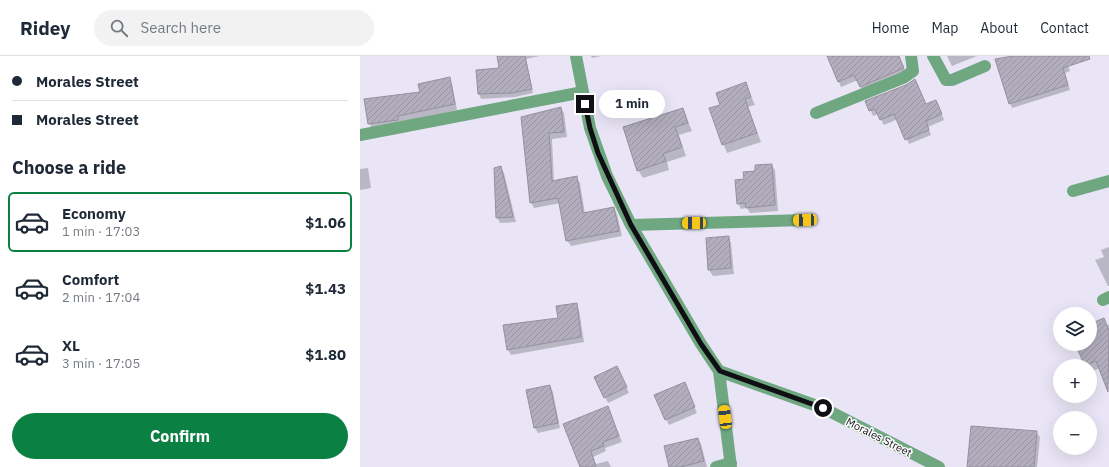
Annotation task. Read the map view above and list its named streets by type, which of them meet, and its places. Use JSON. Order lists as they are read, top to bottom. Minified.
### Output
{"streets":{"street":["Morales Street"]},"page":{"header":"Ridey","search":"Search here","nav":["Home","Map","About","Contact"],"banner":["Morales Street","Morales Street"],"bubble":"1 min","heading":"Choose a ride","list":[{"name":"Economy","note":"1 min · 17:03","value":"$1.06"},{"name":"Comfort","note":"2 min · 17:04","value":"$1.43"},{"name":"XL","note":"3 min · 17:05","value":"$1.80"}],"map_buttons":["+","−"],"buttons":"Confirm"}}
